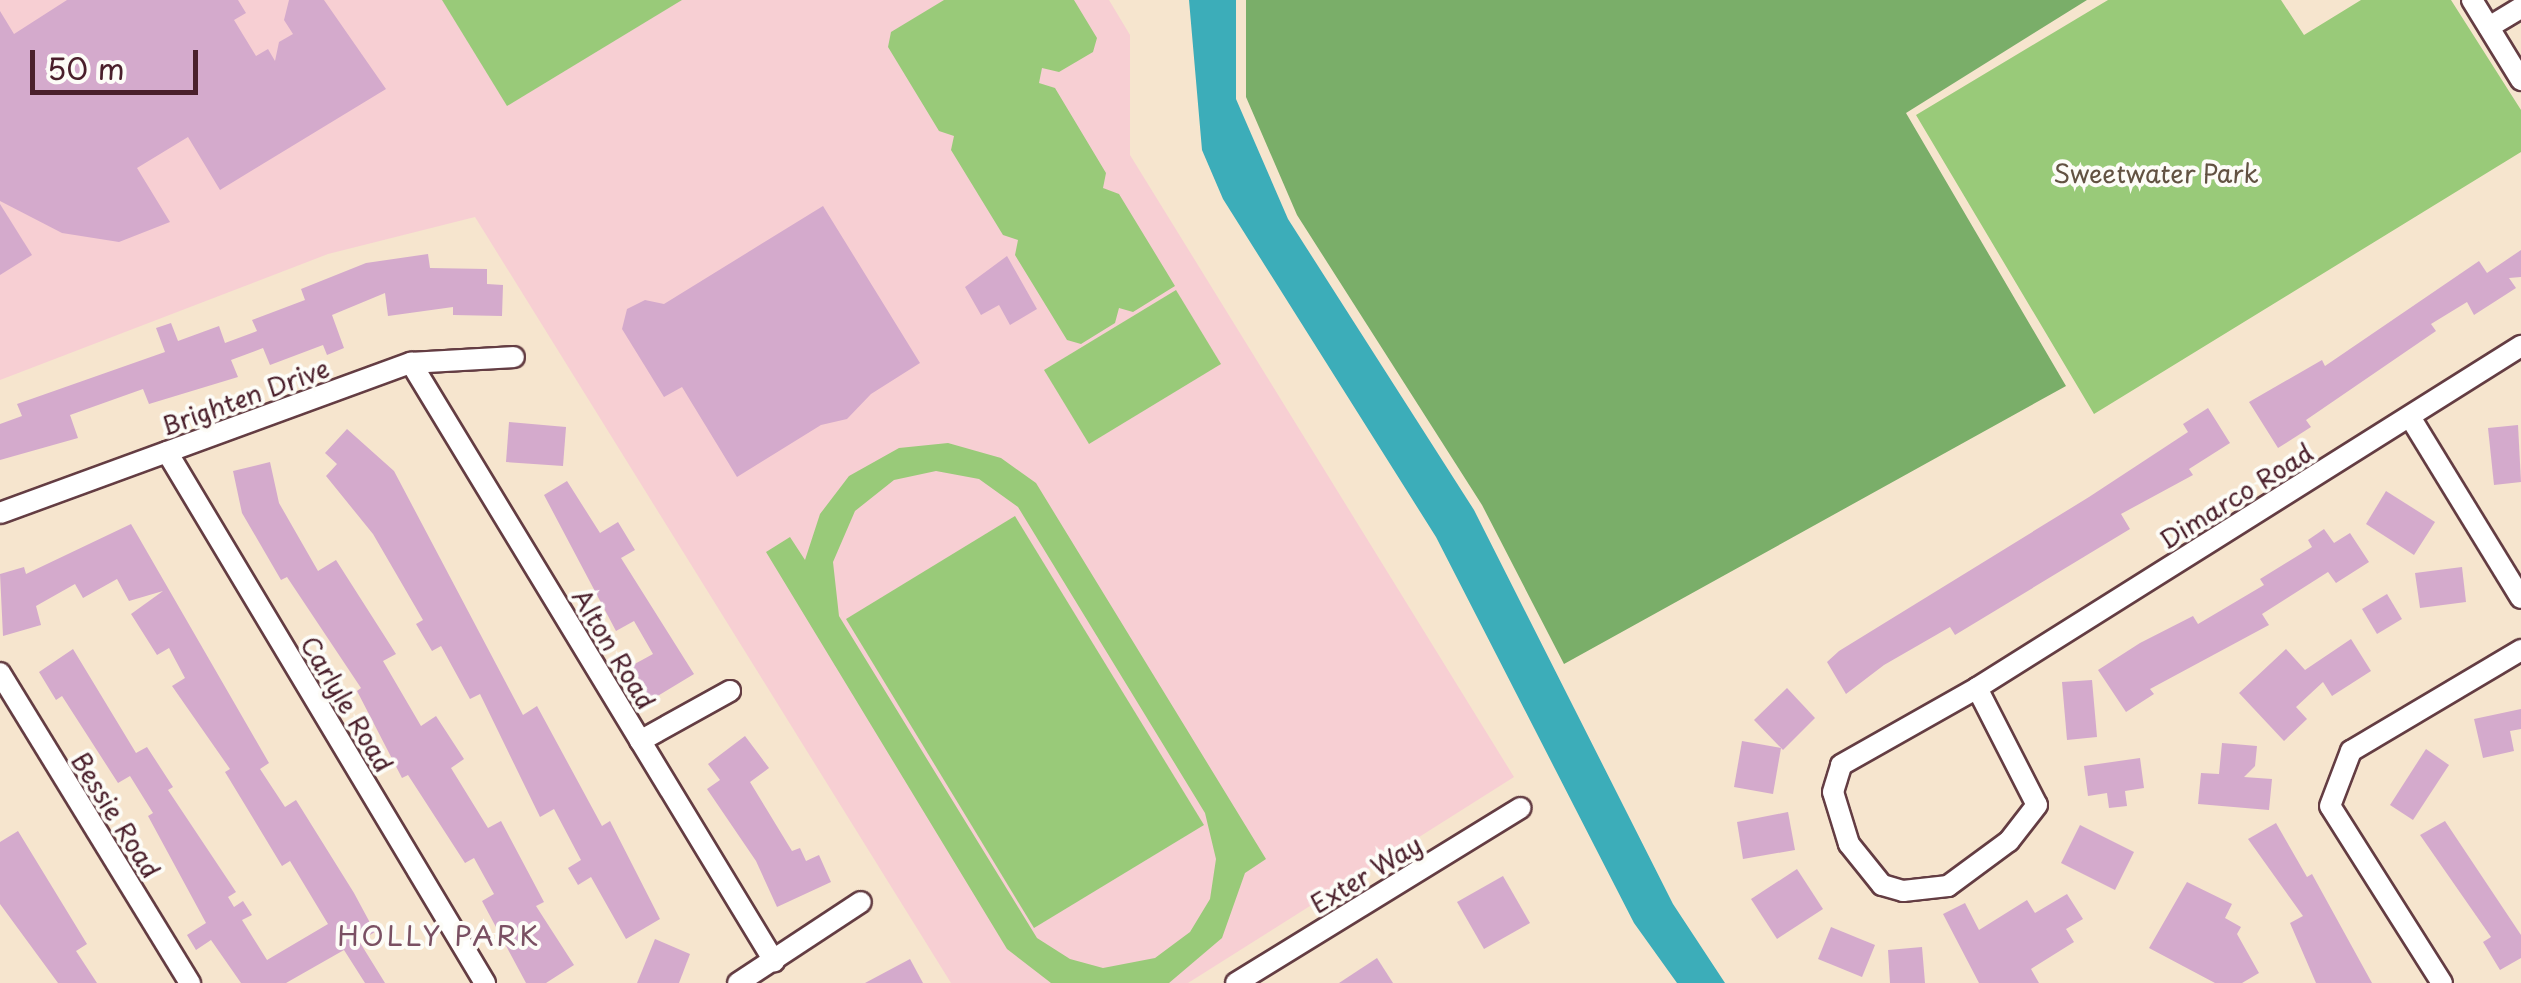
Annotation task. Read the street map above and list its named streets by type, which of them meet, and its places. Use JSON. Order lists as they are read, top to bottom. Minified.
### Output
{"streets":{"street":["Brighten Drive","Dimarco Road","Alton Road","Carlyle Road","Bessie Road","Exter Way"]},"crossings":[["Brighten Drive","Alton Road"],["Brighten Drive","Carlyle Road"]],"districts":["HOLLY PARK"],"parks":["Sweetwater Park"],"scale_bar":"50 m"}
